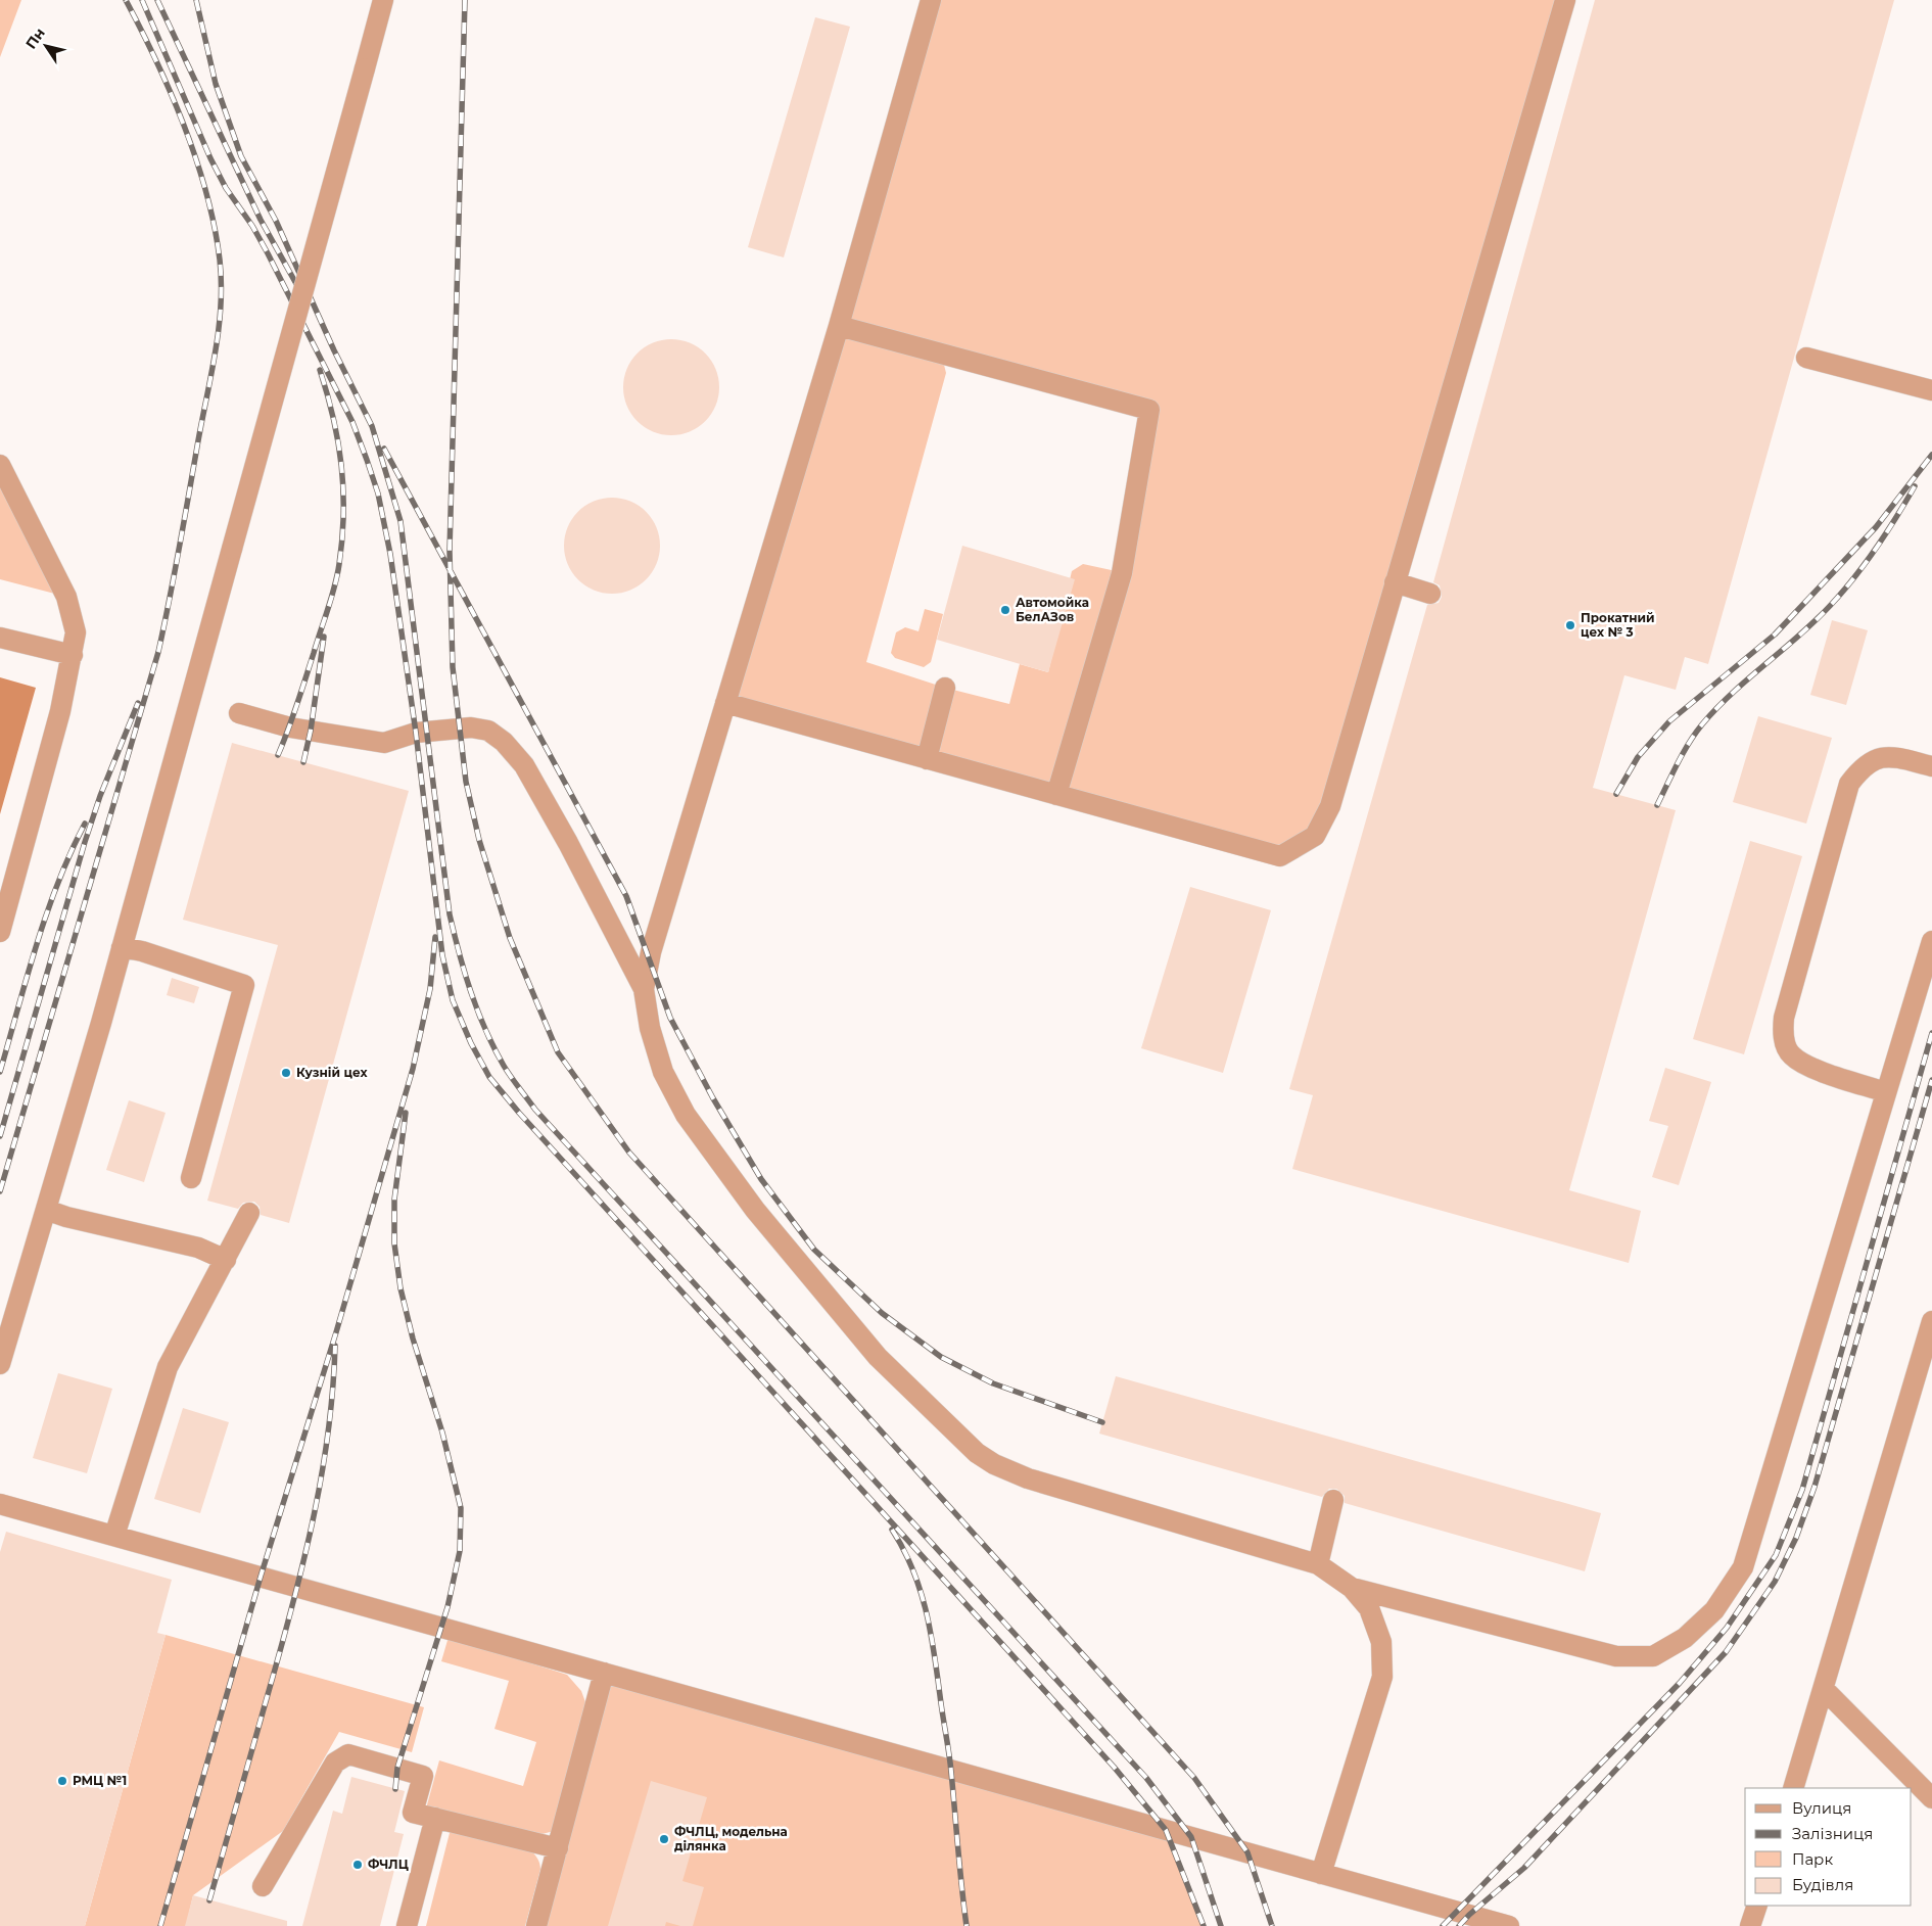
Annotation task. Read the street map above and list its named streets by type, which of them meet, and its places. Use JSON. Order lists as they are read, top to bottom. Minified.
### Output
{"places":["Автомойка БелАЗов","Прокатний цех № 3","Кузній цех","РМЦ №1","ФЧЛЦ, модельна ділянка","ФЧЛЦ"],"legend":["Вулиця","Залізниця","Парк","Будівля"],"north":"top left"}
